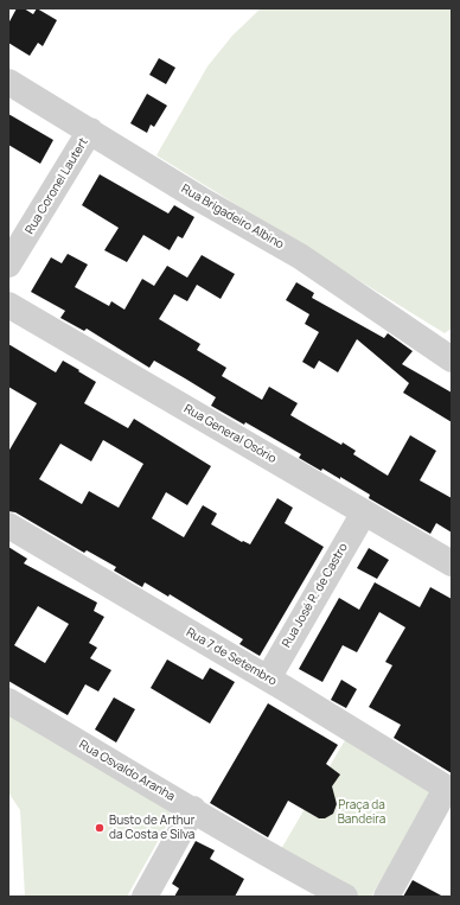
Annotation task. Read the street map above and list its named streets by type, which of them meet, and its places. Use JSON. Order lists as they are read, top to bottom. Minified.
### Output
{"streets":{"street":["Rua Coronel Lautert","Rua Brigadeiro Albino","Rua General Osório","Rua José R. de Castro","Rua 7 de Setembro","Rua Osvaldo Aranha"]},"crossings":[["Rua Coronel Lautert","Rua Brigadeiro Albino"],["Rua General Osório","Rua José R. de Castro"],["Rua José R. de Castro","Rua 7 de Setembro"]],"parks":["Praça da Bandeira"],"places":["Busto de Arthur da Costa e Silva"]}
